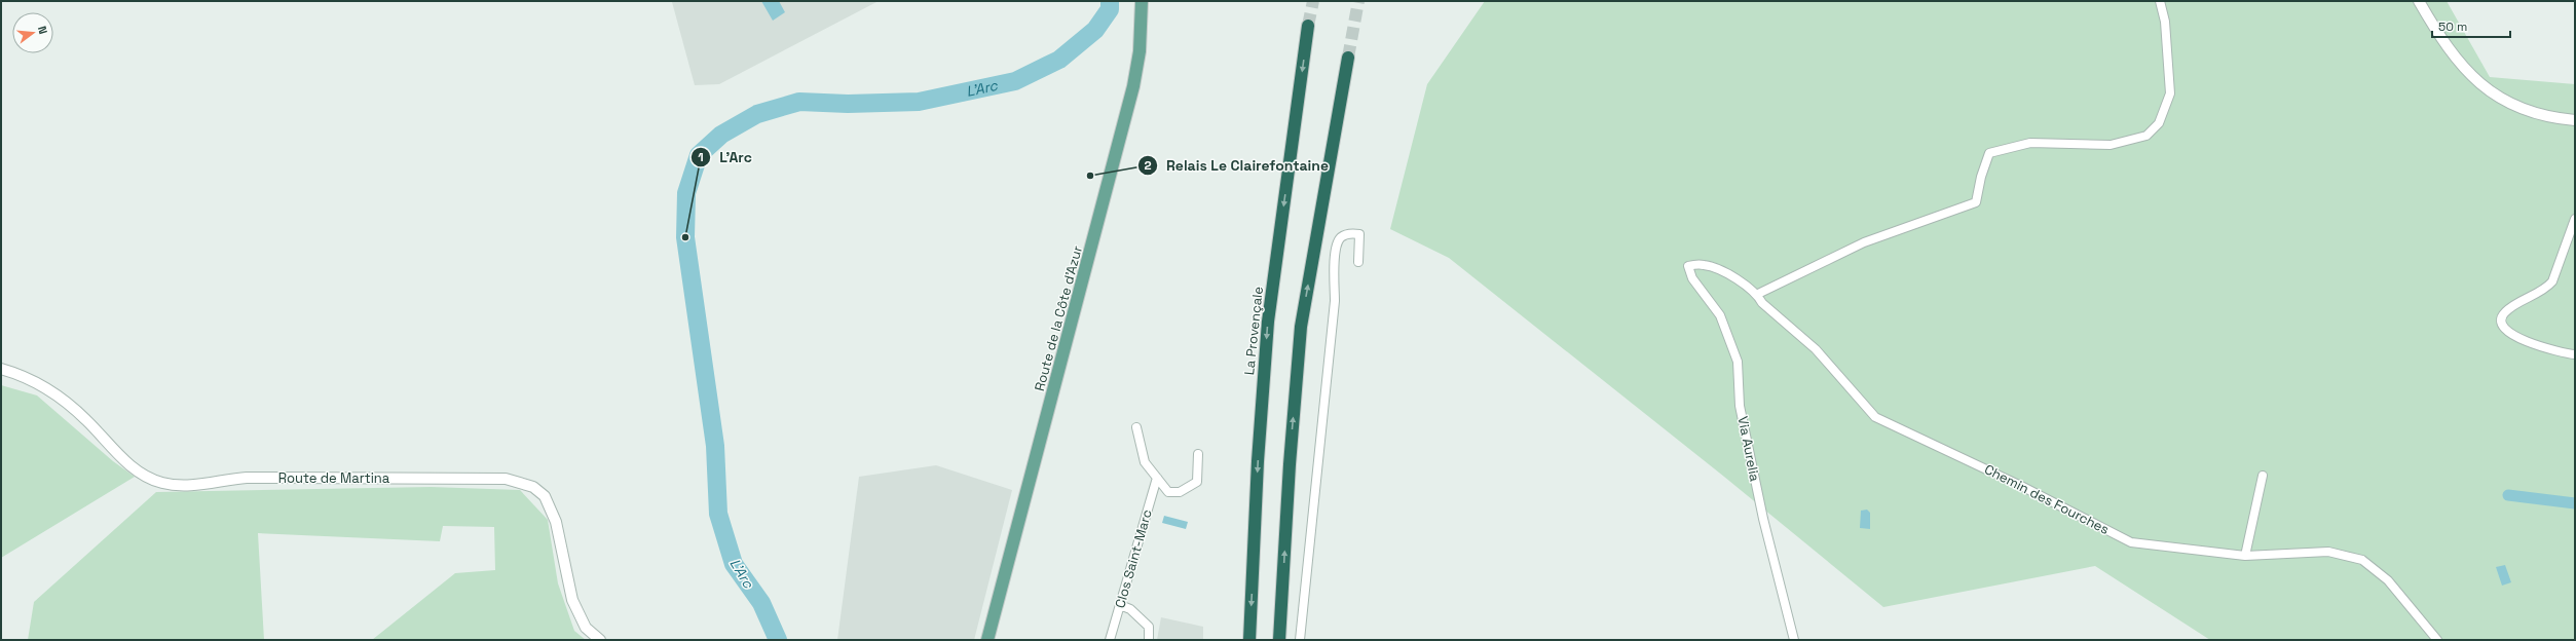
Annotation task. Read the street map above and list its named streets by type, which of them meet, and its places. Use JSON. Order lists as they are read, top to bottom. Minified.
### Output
{"streets":{"highway":["La Provençale"],"main road":["Route de la Côte d'Azur"],"street":["Via Aurelia","Route de Martina","Chemin des Fourches","Clos Saint-Marc"]},"crossings":[["Via Aurelia","Chemin des Fourches"]],"water":["L'Arc"],"places":["Relais Le Clairefontaine","L'Arc"],"scale_bar":"50 m","north":"right"}
